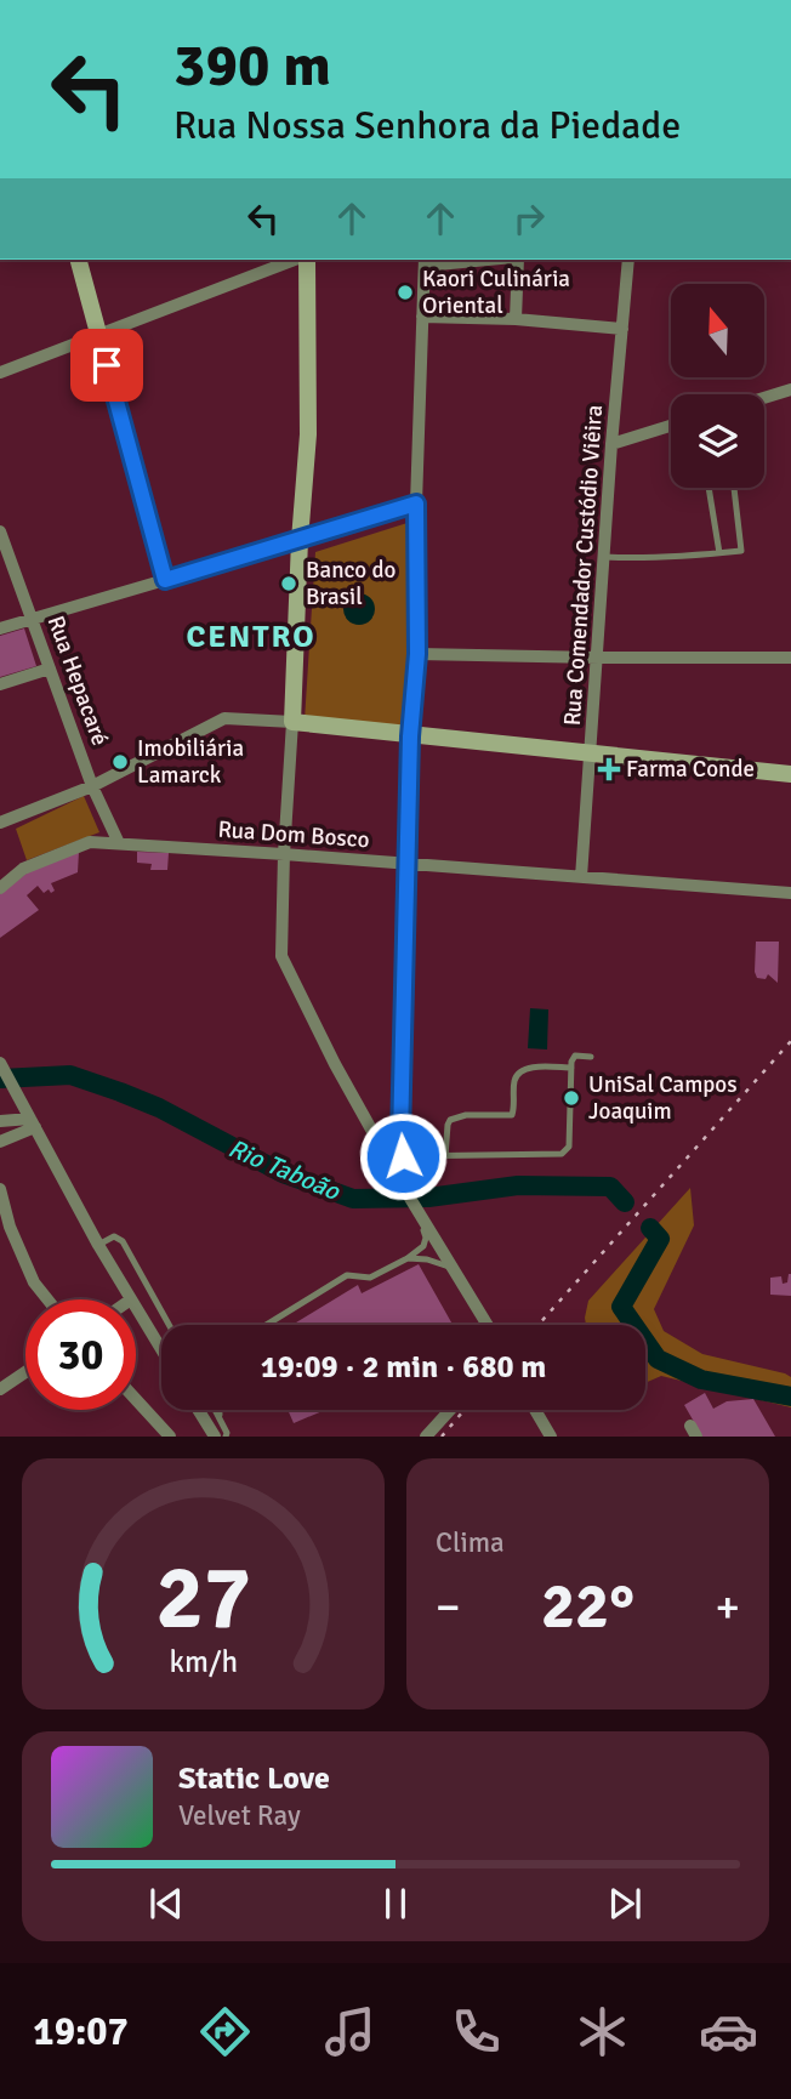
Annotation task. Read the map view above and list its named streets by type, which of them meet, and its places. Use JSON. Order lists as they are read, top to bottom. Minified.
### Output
{"streets":{"street":["Rua Comendador Custódio Viêira","Rua Hepacaré","Rua Dom Bosco"]},"crossings":[["Rua Comendador Custódio Viêira","Rua Dom Bosco"],["Rua Hepacaré","Rua Dom Bosco"]],"districts":["CENTRO"],"water":["Rio Taboão"],"places":{"other":["Kaori Culinária Oriental","Banco do Brasil","Imobiliária Lamarck","UniSal Campos Joaquim"],"health":["Farma Conde"]},"north":"top","page":{"turn":["390 m","Rua Nossa Senhora da Piedade"],"limit":"30","trip":"19:09 · 2 min · 680 m","tile":"Clima","heat":["−","22°","+"],"song":["Static Love","Velvet Ray"],"tabs":"19:07","gauge":["27","km/h"]}}
